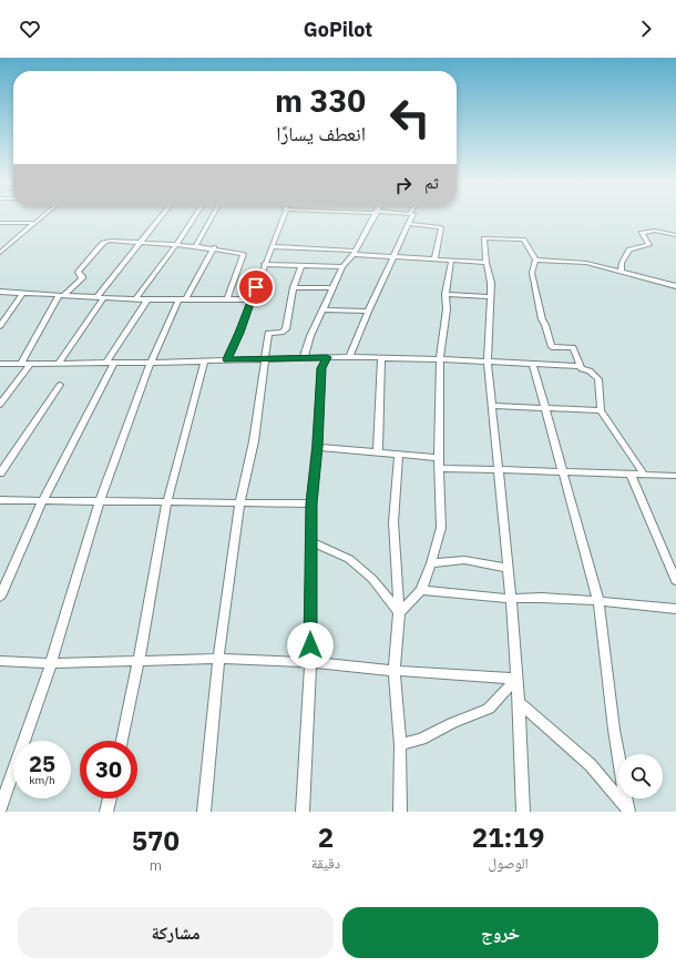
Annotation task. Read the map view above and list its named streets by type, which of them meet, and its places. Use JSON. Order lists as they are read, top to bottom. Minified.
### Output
{"page":{"header":"GoPilot","turn":["330 m","انعطف يسارًا"],"then":"ثم","speed":"25 km/h","limit":"30","eta":["21:19","الوصول","2","دقيقة","570","m"],"buttons":["خروج","مشاركة"]}}
